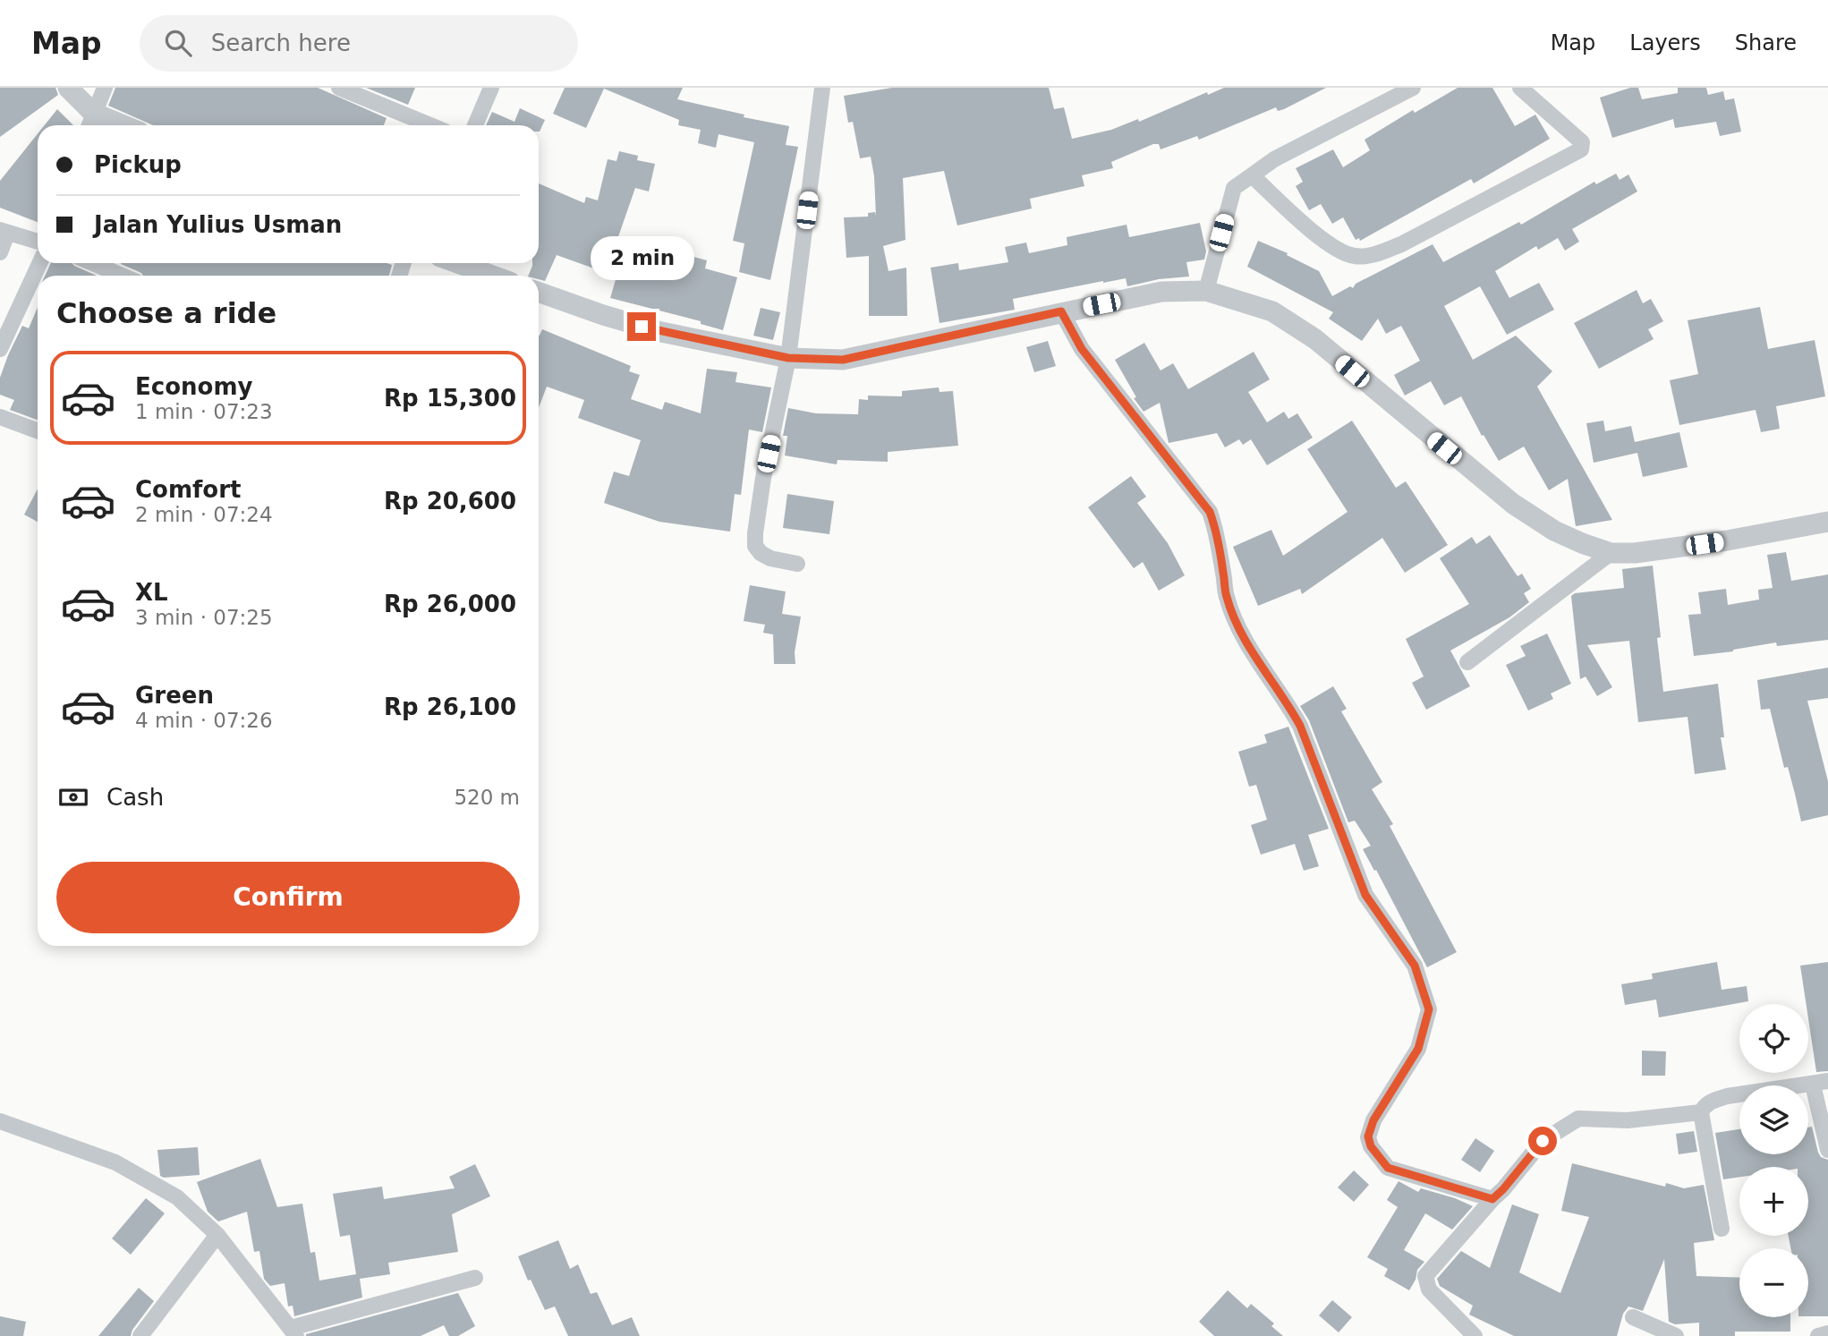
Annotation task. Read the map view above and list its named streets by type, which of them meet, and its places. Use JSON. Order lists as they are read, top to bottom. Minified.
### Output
{"page":{"header":"Map","search":"Search here","nav":["Map","Layers","Share"],"banner":["Pickup","Jalan Yulius Usman"],"bubble":"2 min","heading":"Choose a ride","list":[{"name":"Economy","note":"1 min · 07:23","value":"Rp 15,300"},{"name":"Comfort","note":"2 min · 07:24","value":"Rp 20,600"},{"name":"XL","note":"3 min · 07:25","value":"Rp 26,000"},{"name":"Green","note":"4 min · 07:26","value":"Rp 26,100"}],"pay":["Cash","520 m"],"buttons":"Confirm","map_buttons":["+","−"]}}
